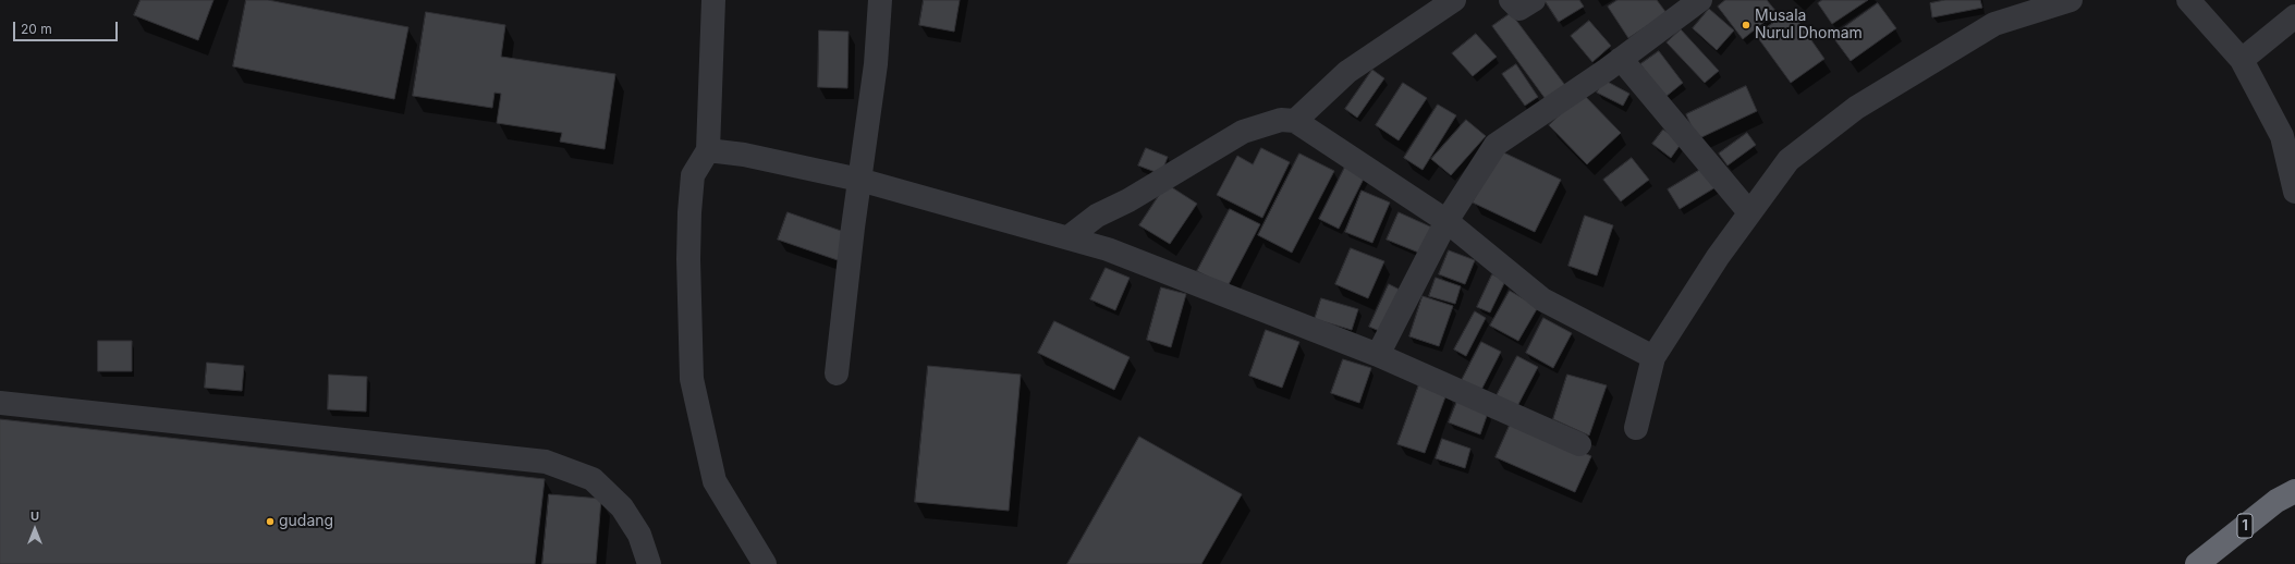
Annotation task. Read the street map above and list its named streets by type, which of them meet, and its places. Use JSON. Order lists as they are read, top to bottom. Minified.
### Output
{"streets":{"highway":["1"]},"places":["Musala Nurul Dhomam","gudang"],"scale_bar":"20 m","north":"top"}
